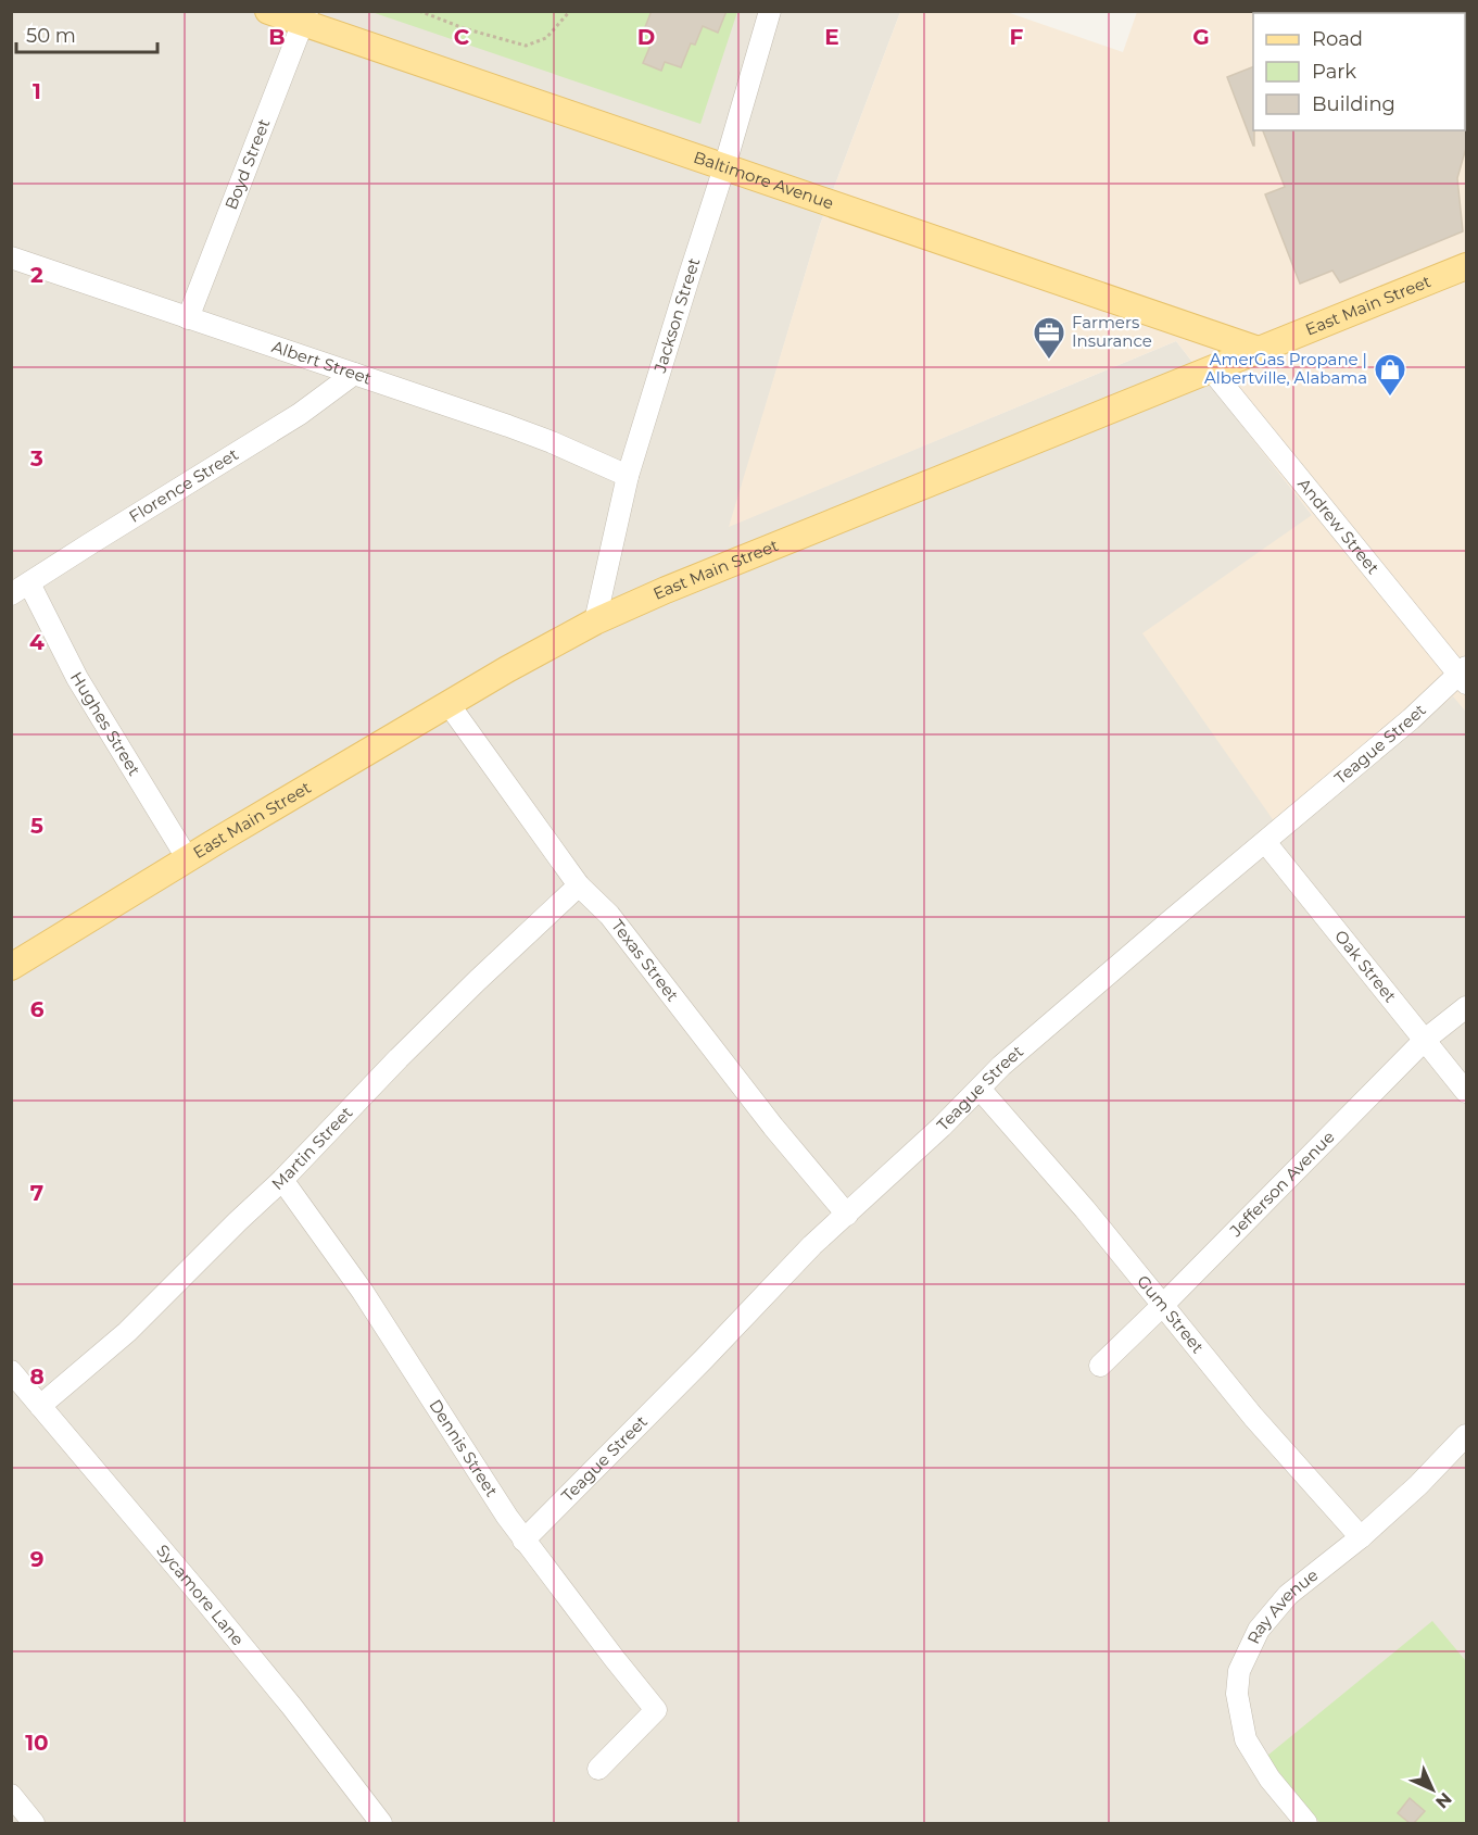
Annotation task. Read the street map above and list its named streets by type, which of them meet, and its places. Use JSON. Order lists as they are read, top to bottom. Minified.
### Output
{"streets":{"main road":["Baltimore Avenue","East Main Street"],"street":["Boyd Street","Jackson Street","Albert Street","Florence Street","Andrew Street","Hughes Street","Teague Street","Texas Street","Oak Street","Martin Street","Jefferson Avenue","Gum Street","Dennis Street","Sycamore Lane","Ray Avenue"]},"crossings":[["Boyd Street","Baltimore Avenue"],["Boyd Street","Albert Street"],["Baltimore Avenue","East Main Street"],["Baltimore Avenue","Jackson Street"],["East Main Street","Jackson Street"],["East Main Street","Andrew Street"],["East Main Street","Hughes Street"],["East Main Street","Texas Street"],["Jackson Street","Albert Street"],["Albert Street","Florence Street"],["Florence Street","Hughes Street"],["Andrew Street","Teague Street"],["Teague Street","Texas Street"],["Teague Street","Oak Street"],["Teague Street","Gum Street"],["Teague Street","Dennis Street"],["Texas Street","Martin Street"],["Oak Street","Jefferson Avenue"],["Martin Street","Dennis Street"],["Martin Street","Sycamore Lane"],["Jefferson Avenue","Gum Street"],["Gum Street","Ray Avenue"]],"places":{"office":["Farmers Insurance"],"shop":["AmerGas Propane | Albertville, Alabama"]},"legend":["Road","Park","Building"],"scale_bar":"50 m","north":"bottom right","grid":{"columns":["B","C","D","E","F","G"],"rows":["1","2","3","4","5","6","7","8","9","10"]}}
